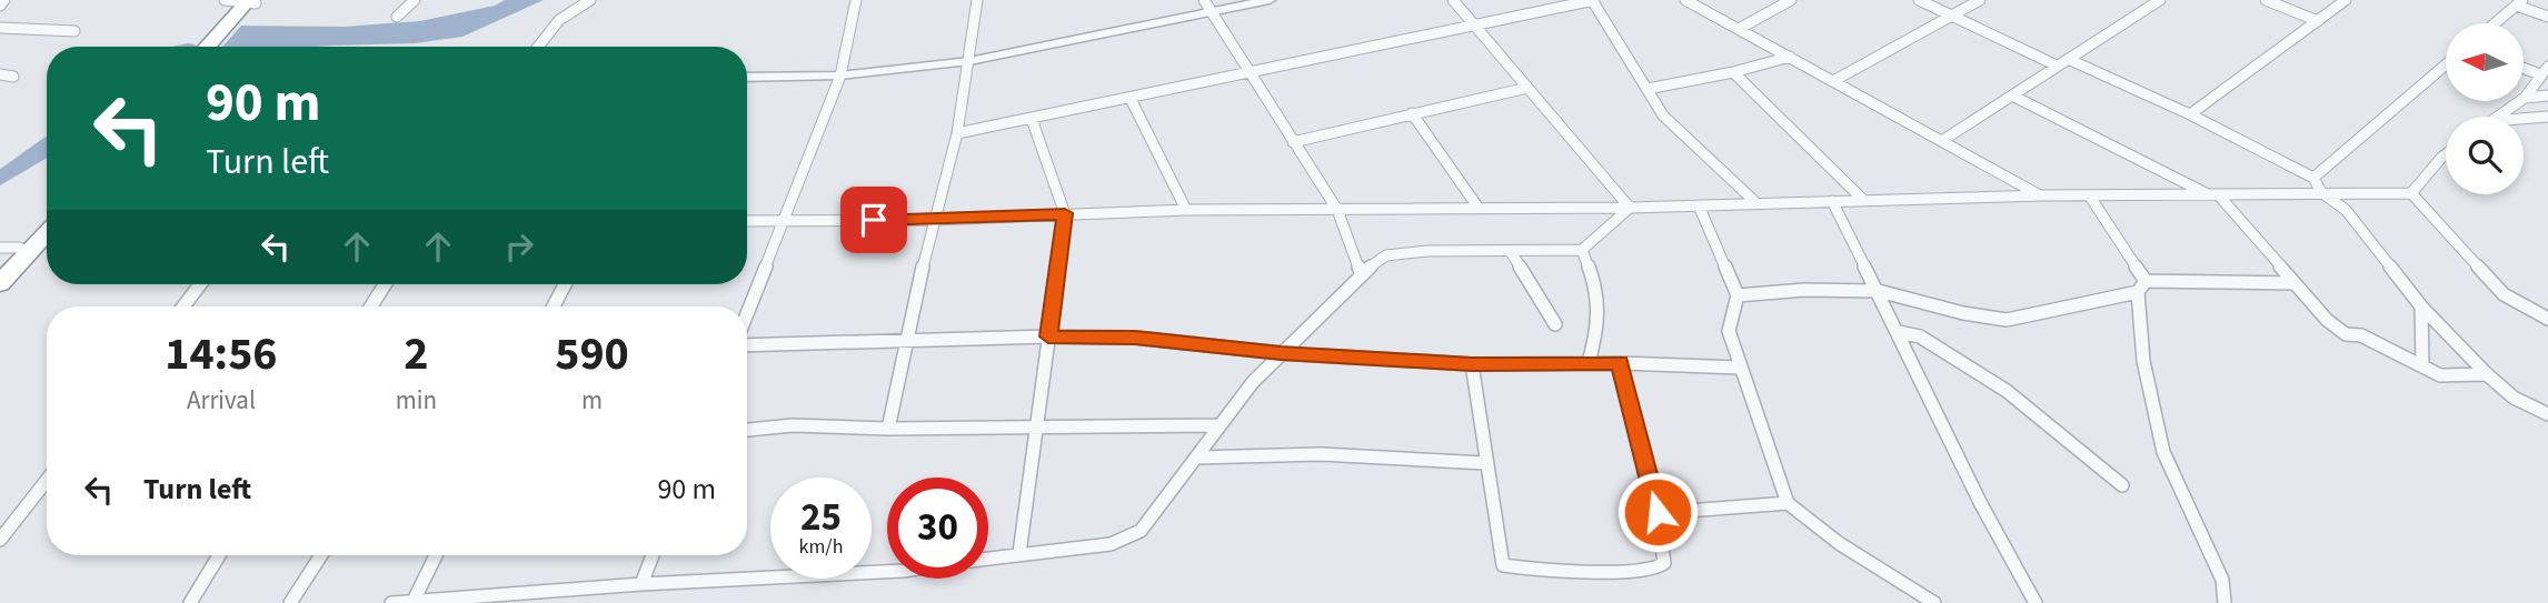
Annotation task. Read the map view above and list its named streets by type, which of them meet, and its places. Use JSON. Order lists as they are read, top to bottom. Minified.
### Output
{"north":"left","page":{"turn":["90 m","Turn left"],"eta":["14:56","Arrival","2","min","590","m"],"list":[{"name":"Turn left","value":"90 m"}],"speed":"25 km/h","limit":"30"}}
